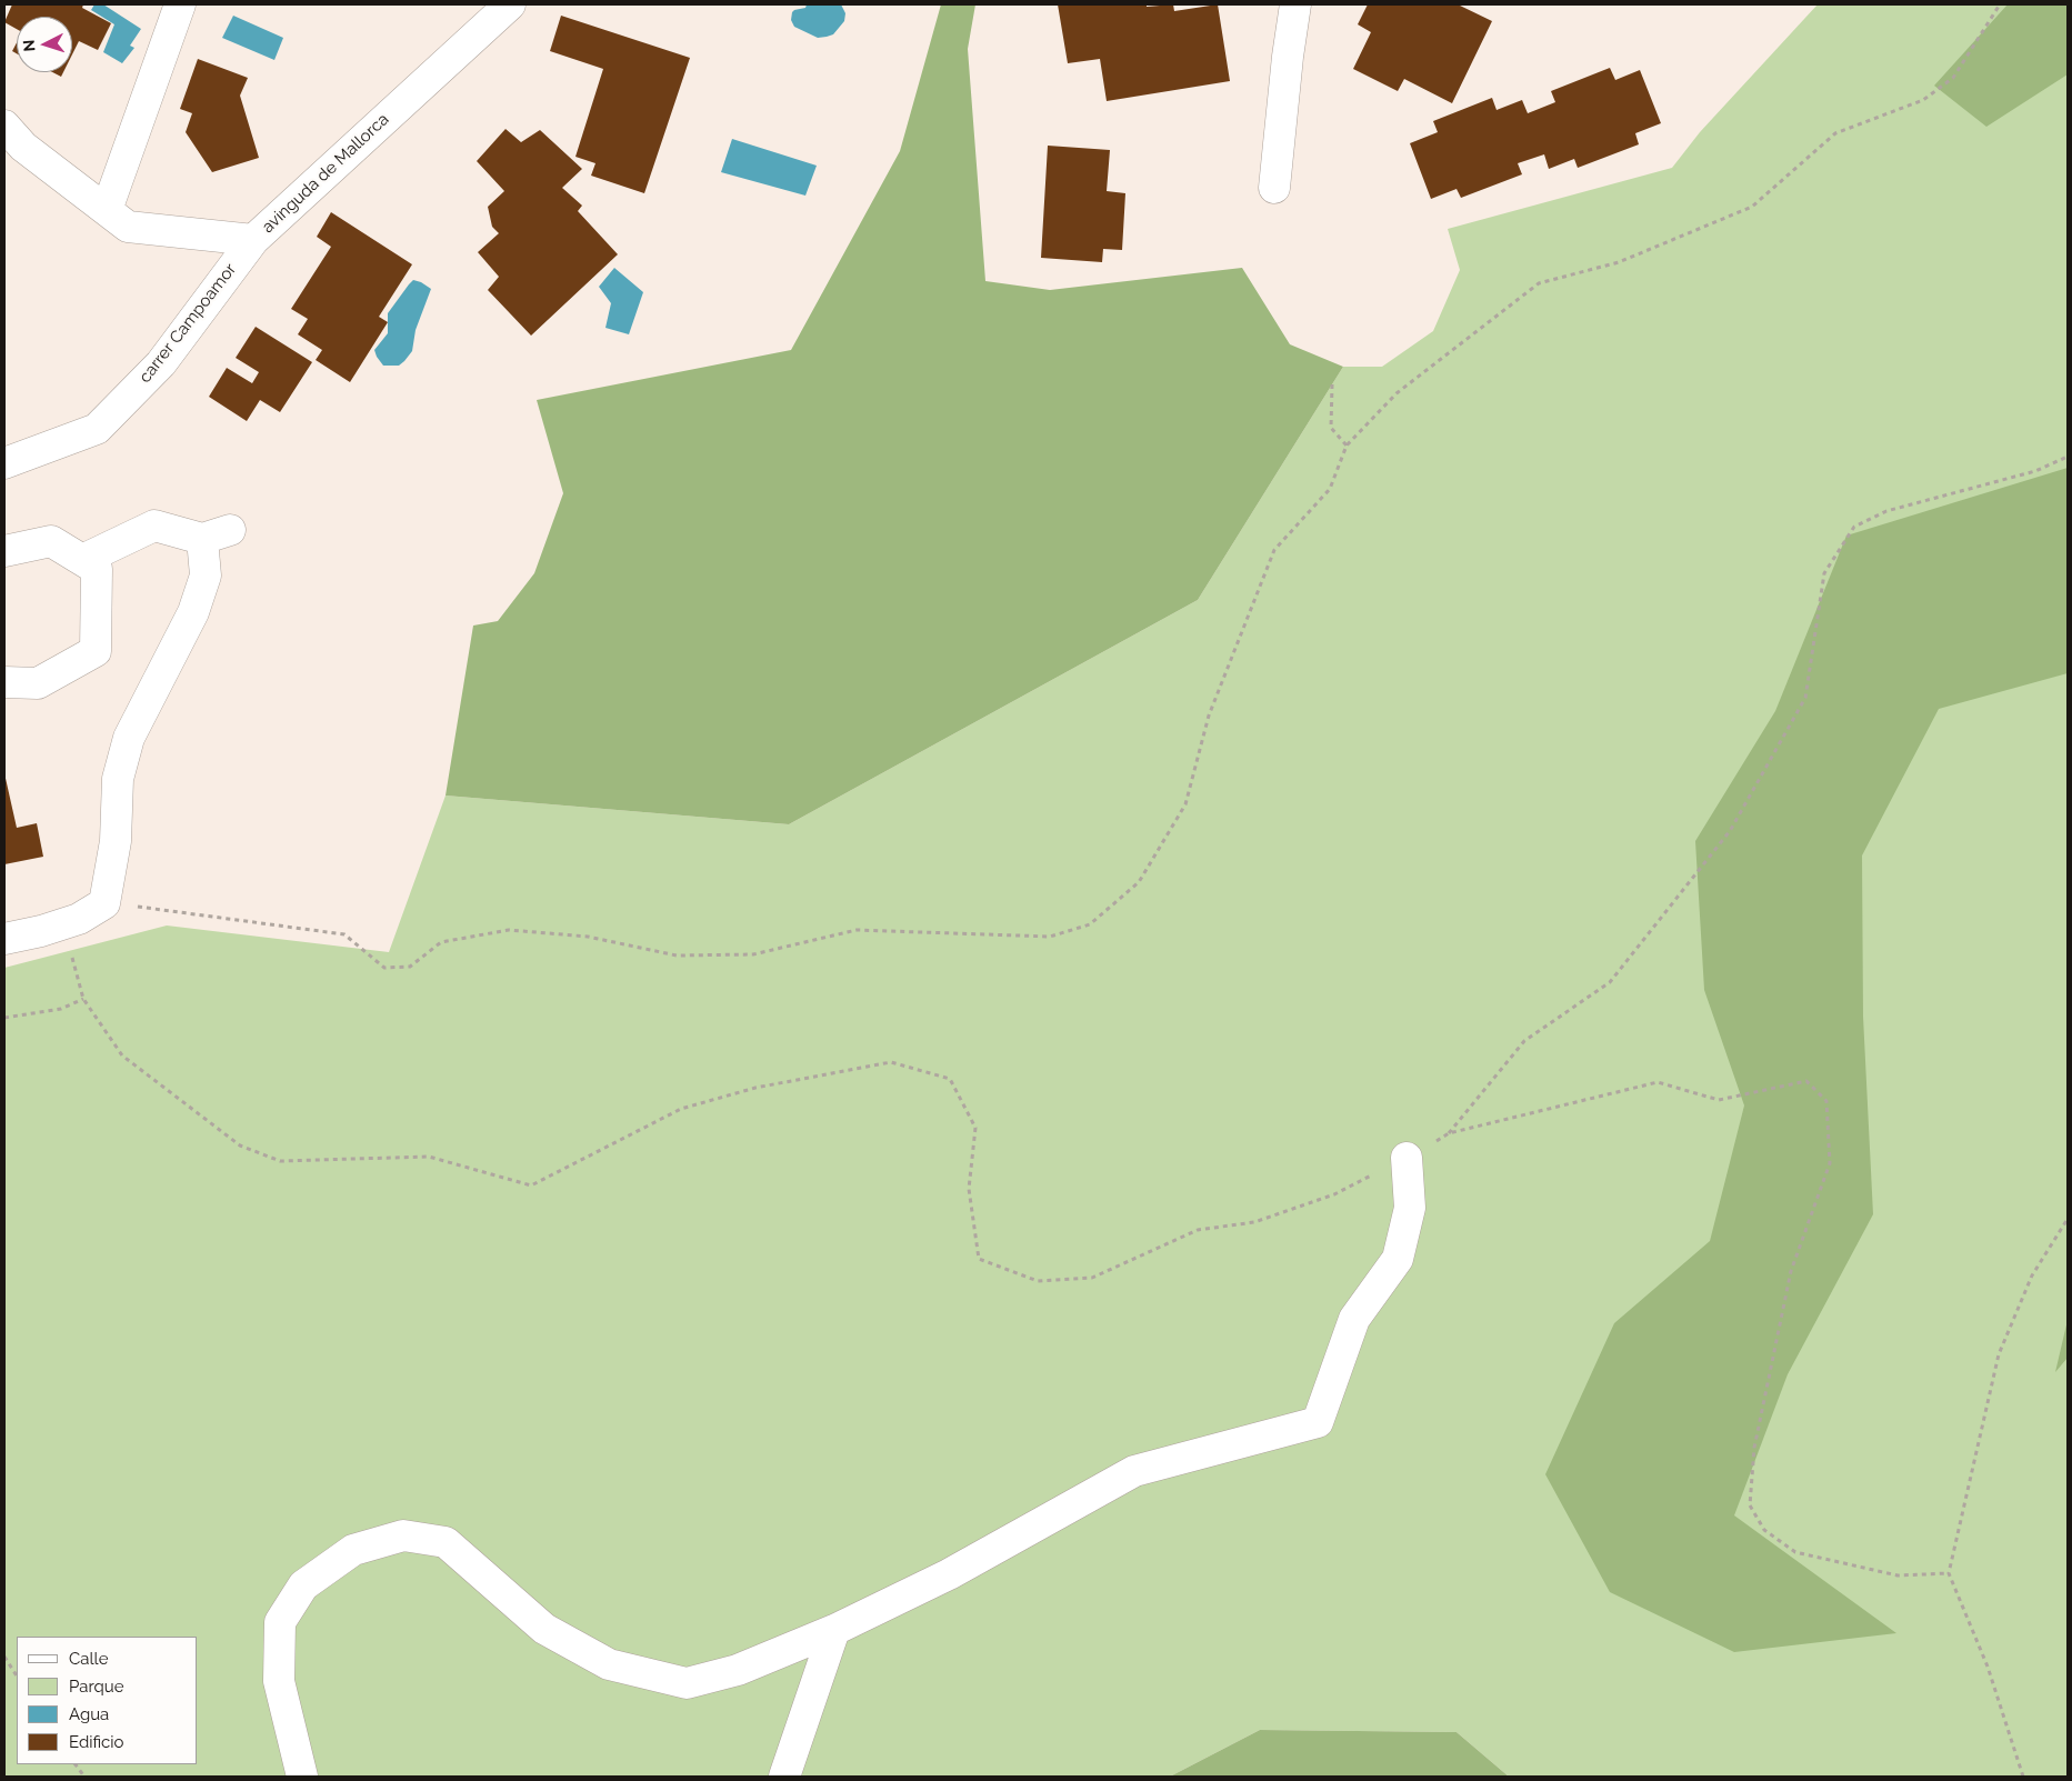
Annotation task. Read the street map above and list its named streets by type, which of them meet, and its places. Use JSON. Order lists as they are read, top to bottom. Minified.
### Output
{"streets":{"street":["avinguda de Mallorca","carrer Campoamor"]},"crossings":[["avinguda de Mallorca","carrer Campoamor"]],"legend":["Calle","Parque","Agua","Edificio"],"north":"left"}
